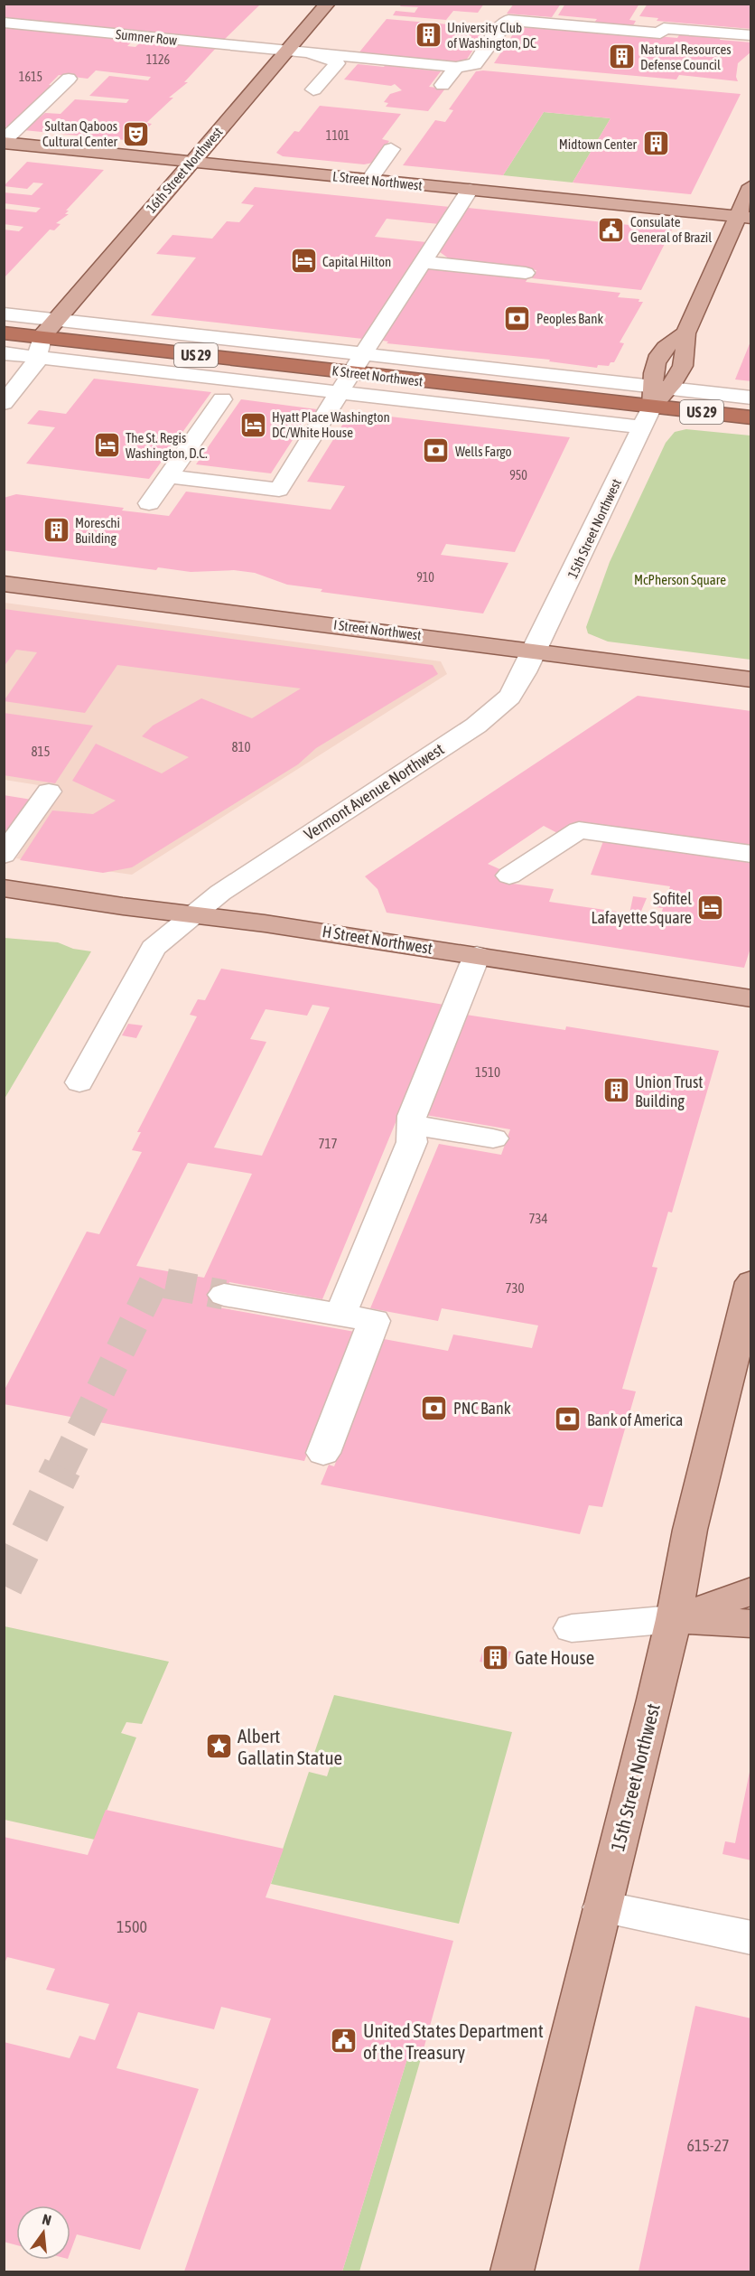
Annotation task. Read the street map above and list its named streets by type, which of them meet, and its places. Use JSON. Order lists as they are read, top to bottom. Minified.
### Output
{"streets":{"highway":["US 29","K Street Northwest"],"main road":["16th Street Northwest","L Street Northwest","15th Street Northwest","I Street Northwest","H Street Northwest"],"street":["Sumner Row","Vermont Avenue Northwest"]},"crossings":[["Sumner Row","16th Street Northwest"],["16th Street Northwest","L Street Northwest"],["16th Street Northwest","K Street Northwest"],["L Street Northwest","15th Street Northwest"],["K Street Northwest","15th Street Northwest"],["15th Street Northwest","I Street Northwest"],["15th Street Northwest","Vermont Avenue Northwest"],["I Street Northwest","Vermont Avenue Northwest"],["Vermont Avenue Northwest","H Street Northwest"]],"parks":["McPherson Square"],"places":{"building":["University Club of Washington, DC","Natural Resources Defense Council","Midtown Center","Moreschi Building","Union Trust Building","Gate House"],"theatre":["Sultan Qaboos Cultural Center"],"public building":["Consulate General of Brazil","United States Department of the Treasury"],"hotel":["Capital Hilton","Hyatt Place Washington DC/White House","The St. Regis Washington, D.C.","Sofitel Lafayette Square"],"bank":["Peoples Bank","Wells Fargo","PNC Bank","Bank of America"],"place":["Albert Gallatin Statue"]},"house_numbers":["1126","1615","1101","950","910","810","815","1510","717","734","730","1500","615‑27"],"north":"top"}
